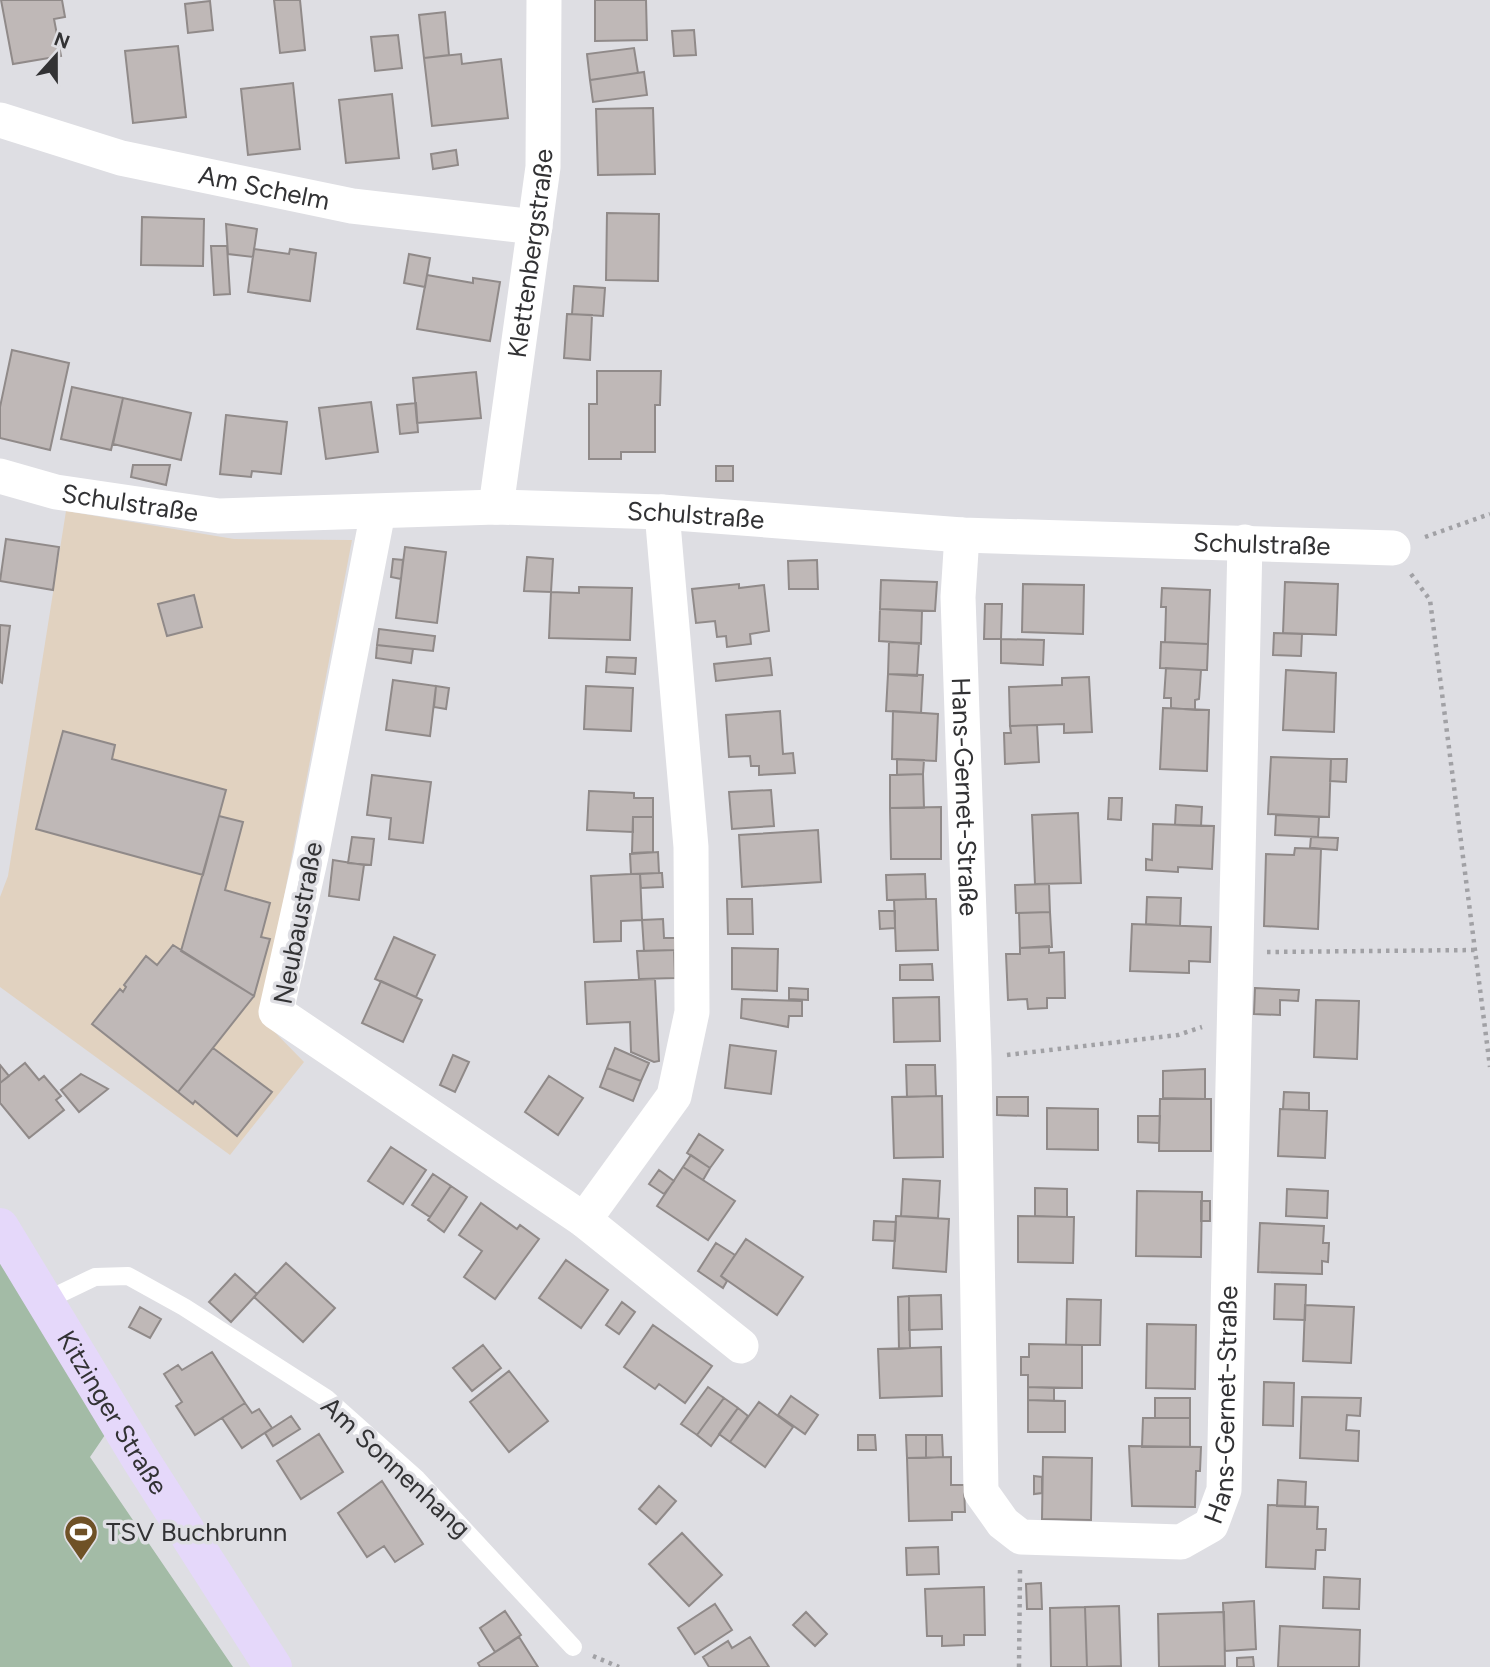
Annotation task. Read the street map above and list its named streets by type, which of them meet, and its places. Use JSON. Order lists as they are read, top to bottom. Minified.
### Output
{"streets":{"street":["Am Schelm","Klettenbergstraße","Schulstraße","Hans-Gernet-Straße","Neubaustraße","Kitzinger Straße"],"lane":["Am Sonnenhang"]},"crossings":[["Am Schelm","Klettenbergstraße"],["Klettenbergstraße","Schulstraße"],["Schulstraße","Hans-Gernet-Straße"],["Schulstraße","Neubaustraße"],["Kitzinger Straße","Am Sonnenhang"]],"places":{"sports":["TSV Buchbrunn"]},"north":"top"}
